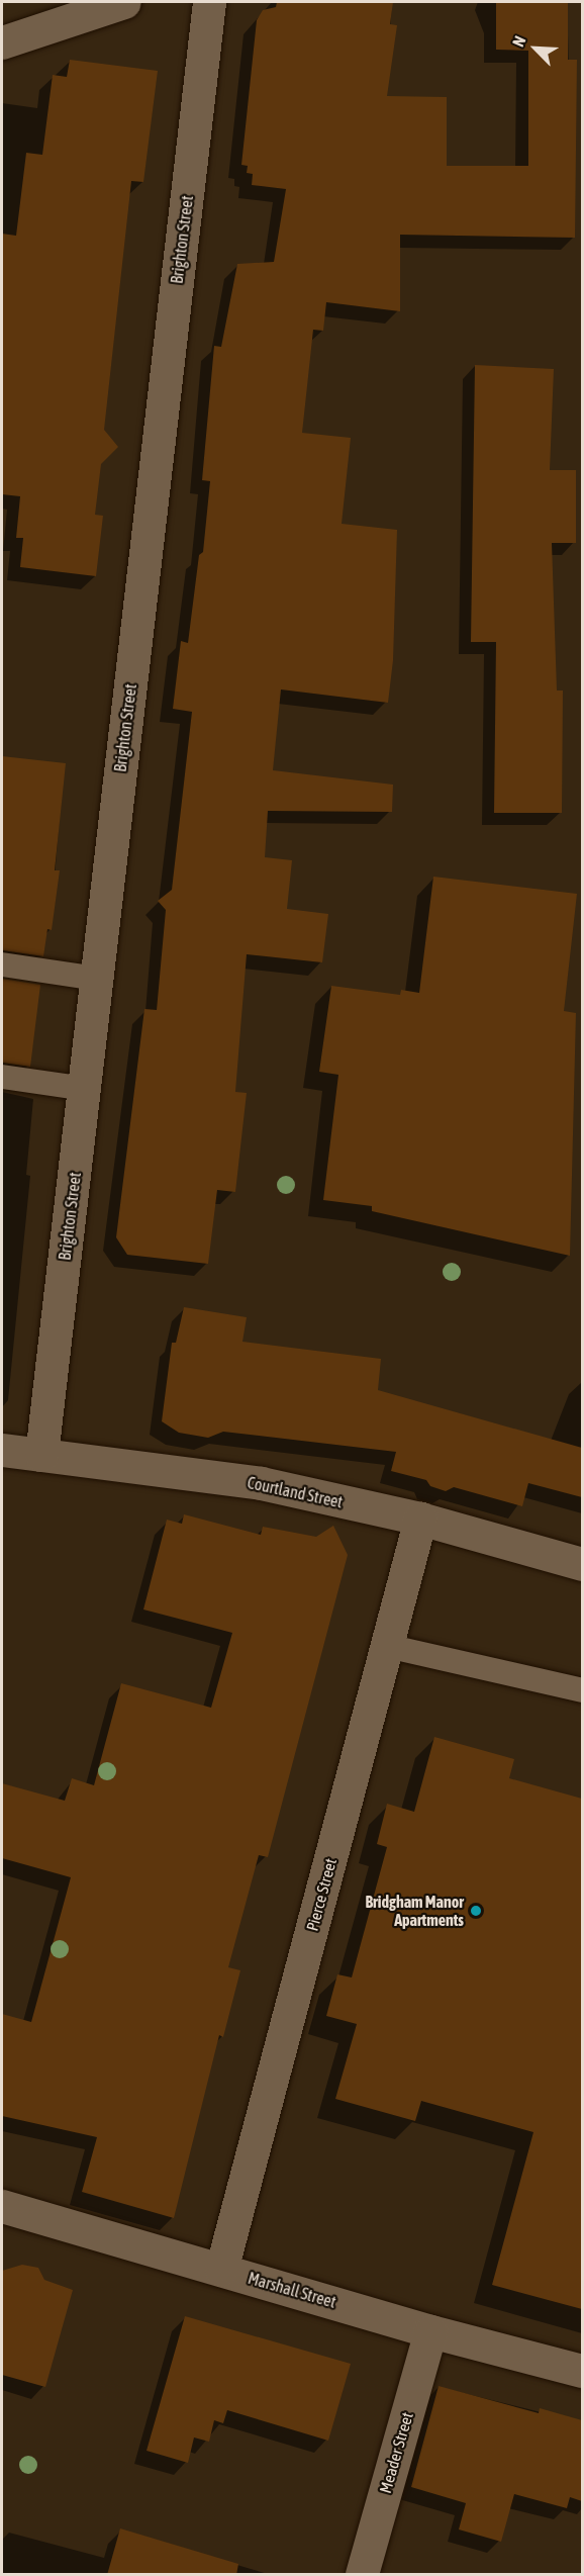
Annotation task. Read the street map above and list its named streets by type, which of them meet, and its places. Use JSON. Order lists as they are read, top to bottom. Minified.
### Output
{"streets":{"street":["Brighton Street","Courtland Street","Pierce Street","Marshall Street","Meader Street"]},"crossings":[["Brighton Street","Courtland Street"],["Courtland Street","Pierce Street"],["Pierce Street","Marshall Street"],["Marshall Street","Meader Street"]],"places":["Bridgham Manor Apartments"],"north":"top left"}
